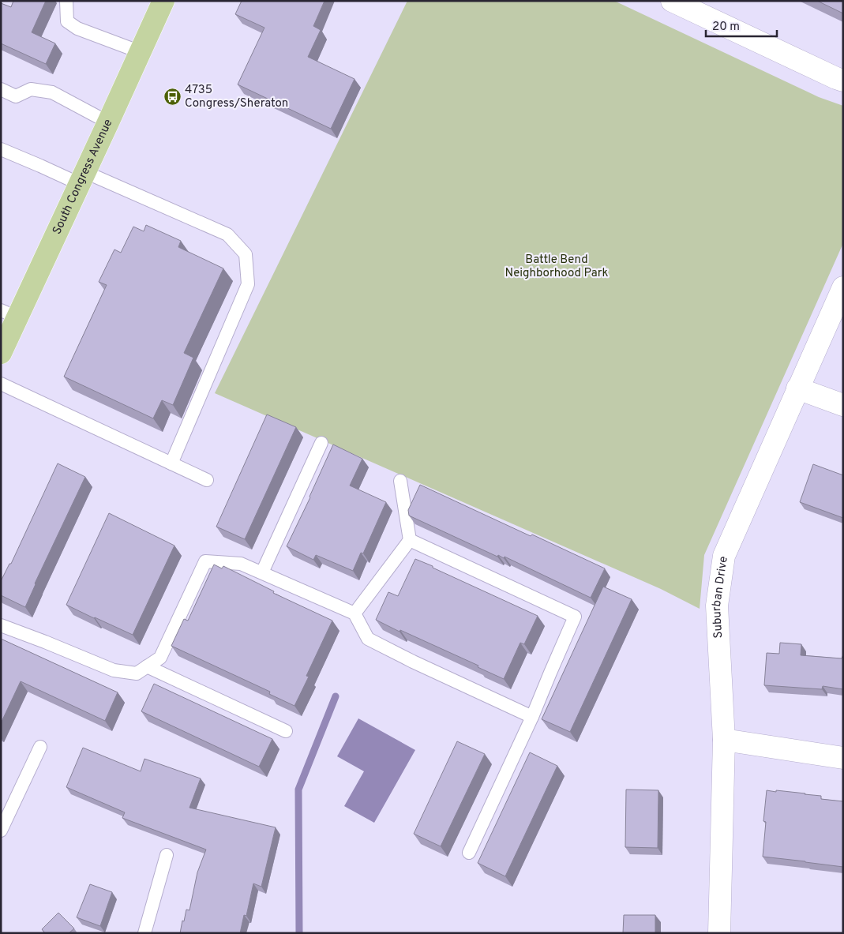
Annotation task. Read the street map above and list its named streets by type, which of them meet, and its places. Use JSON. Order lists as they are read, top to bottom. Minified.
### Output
{"streets":{"main road":["South Congress Avenue"],"street":["Suburban Drive"]},"parks":["Battle Bend Neighborhood Park"],"places":{"bus stop":["4735 Congress/Sheraton"]},"scale_bar":"20 m"}
